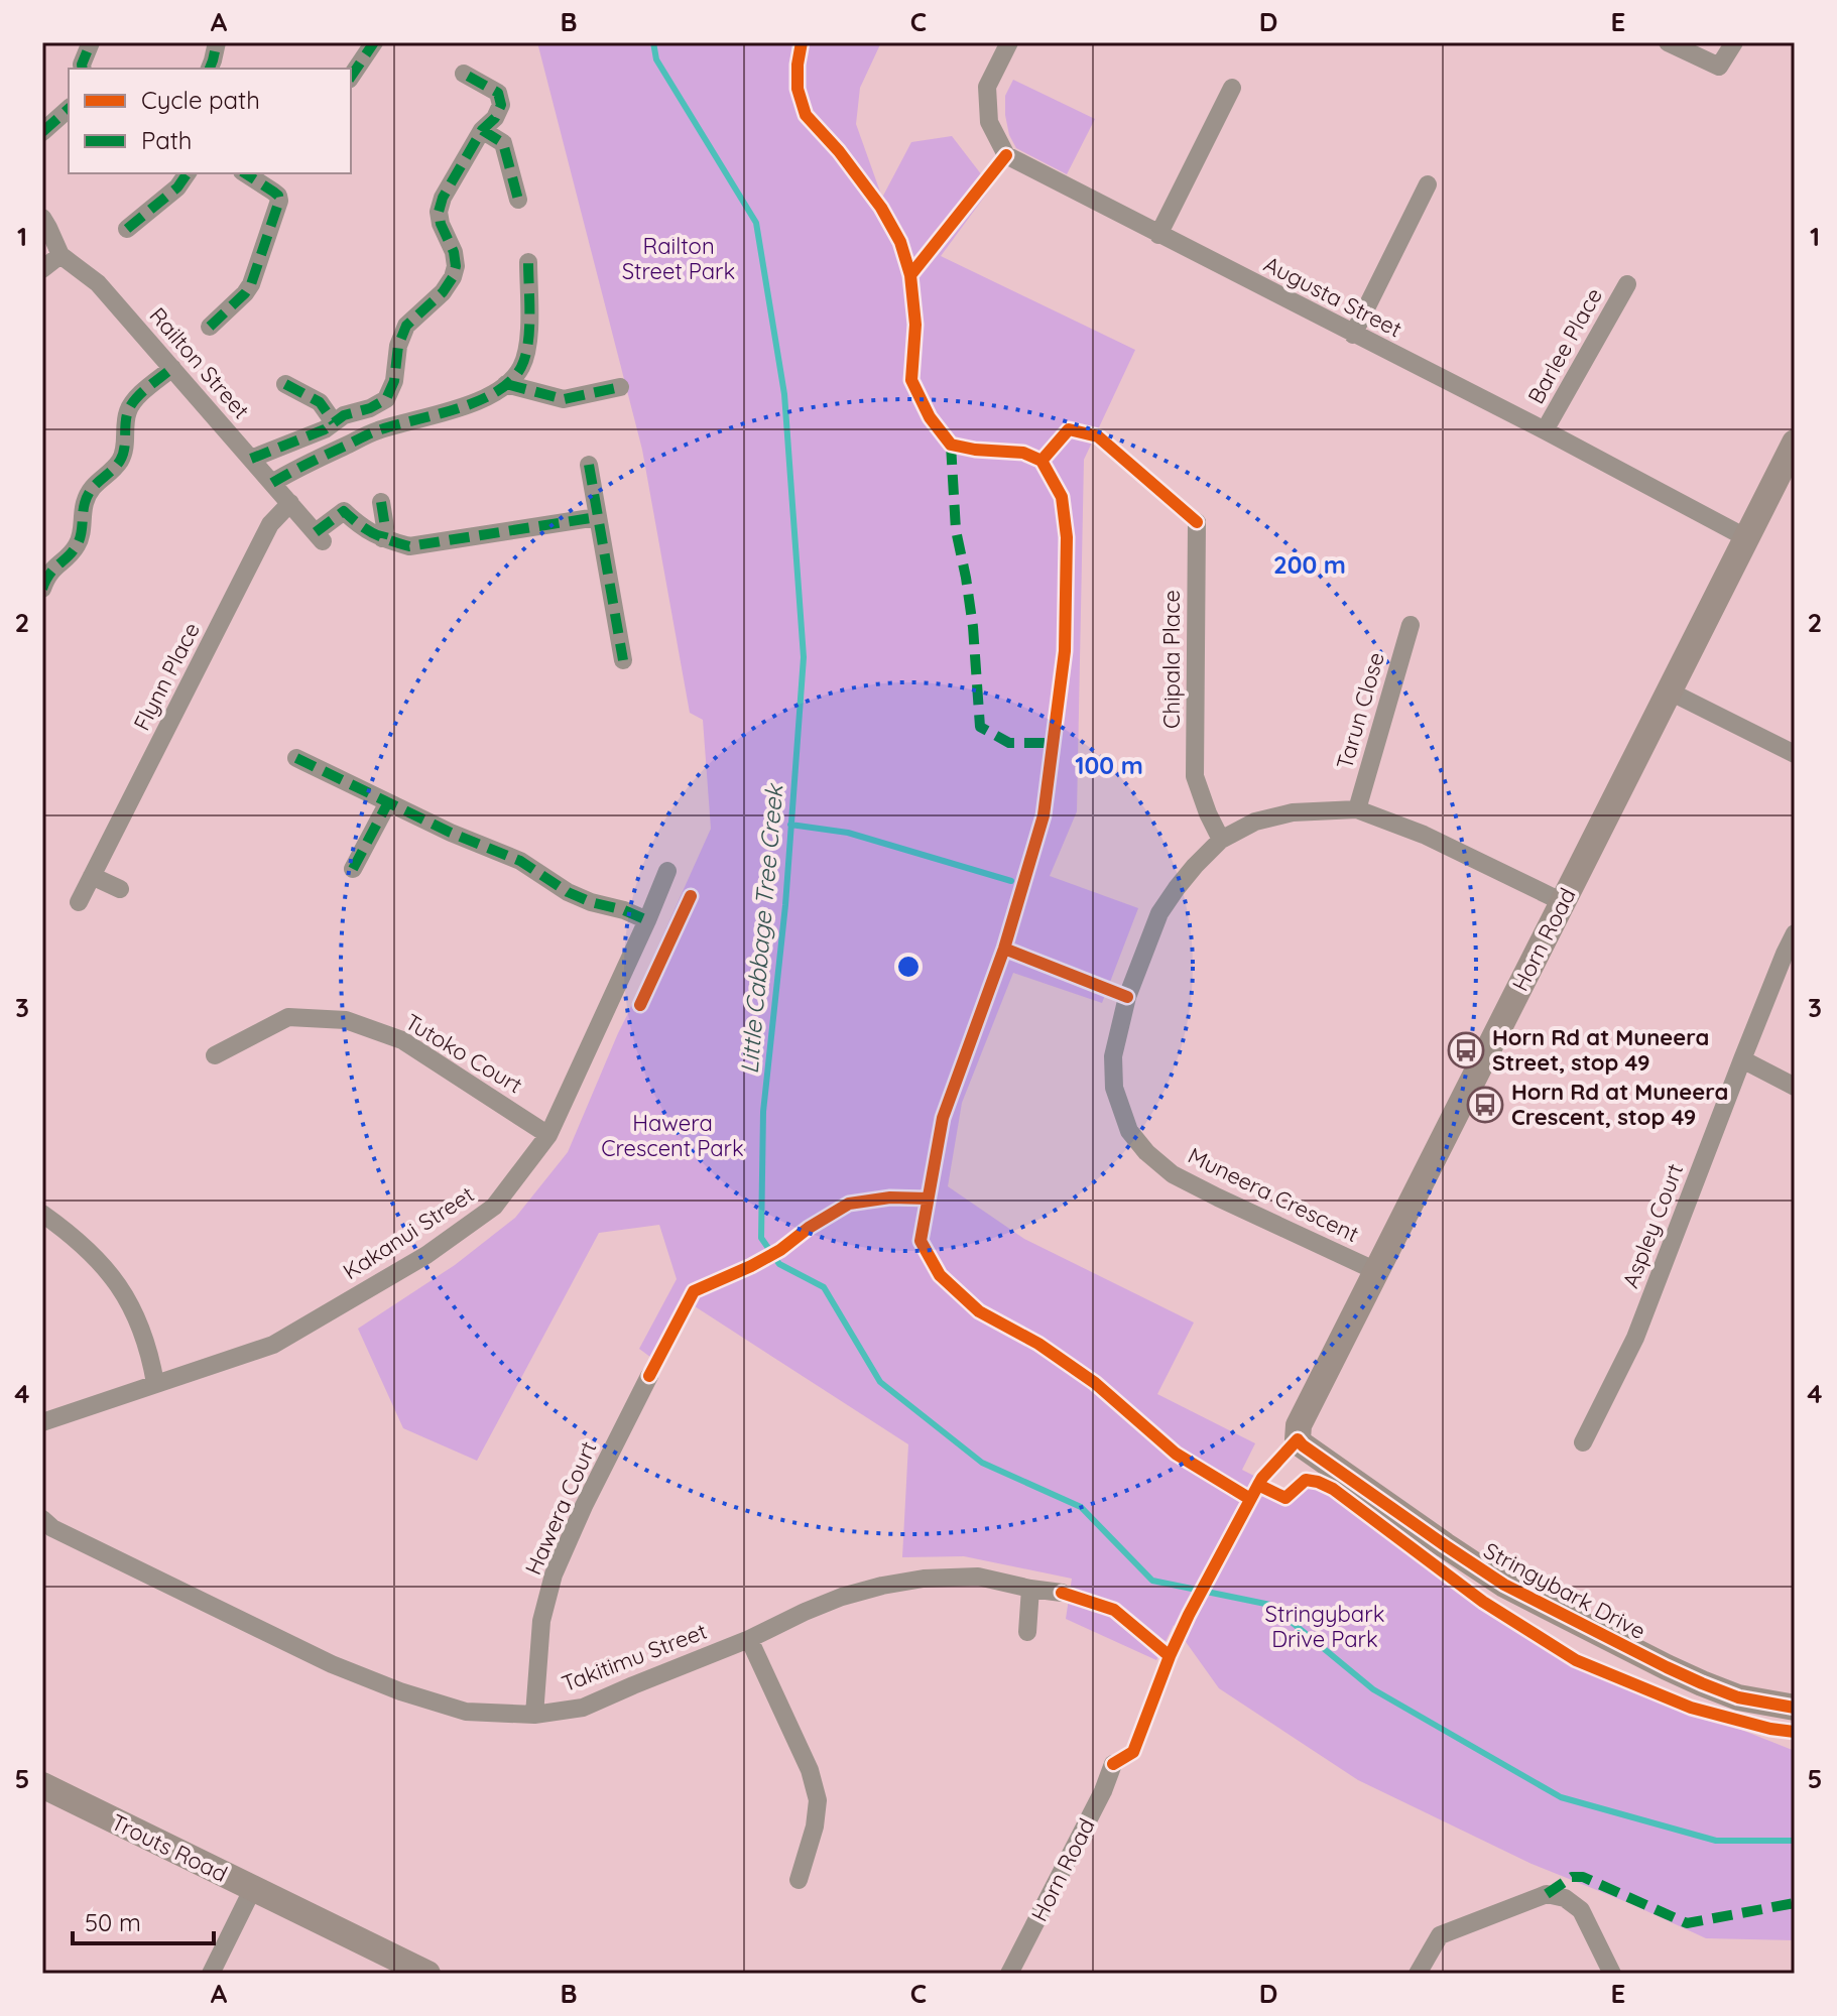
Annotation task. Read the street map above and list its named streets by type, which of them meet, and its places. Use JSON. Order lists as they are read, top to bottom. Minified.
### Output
{"streets":{"street":["Augusta Street","Barlee Place","Railton Street","Chipala Place","Flynn Place","Tarun Close","Horn Road","Tutoko Court","Muneera Crescent","Aspley Court","Kakanui Street","Hawera Court","Stringybark Drive","Takitimu Street","Trouts Road"]},"crossings":[["Augusta Street","Barlee Place"],["Augusta Street","Horn Road"],["Railton Street","Flynn Place"],["Chipala Place","Muneera Crescent"],["Tarun Close","Muneera Crescent"],["Horn Road","Muneera Crescent"],["Horn Road","Stringybark Drive"],["Tutoko Court","Kakanui Street"],["Hawera Court","Takitimu Street"]],"water":["Little Cabbage Tree Creek"],"parks":["Railton Street Park","Hawera Crescent Park","Stringybark Drive Park"],"places":{"bus stop":["Horn Rd at Muneera Street, stop 49","Horn Rd at Muneera Crescent, stop 49"]},"legend":["Cycle path","Path"],"scale_bar":"50 m","grid":{"columns":["A","B","C","D","E"],"rows":["1","2","3","4","5"]},"rings":["200 m","100 m"]}
